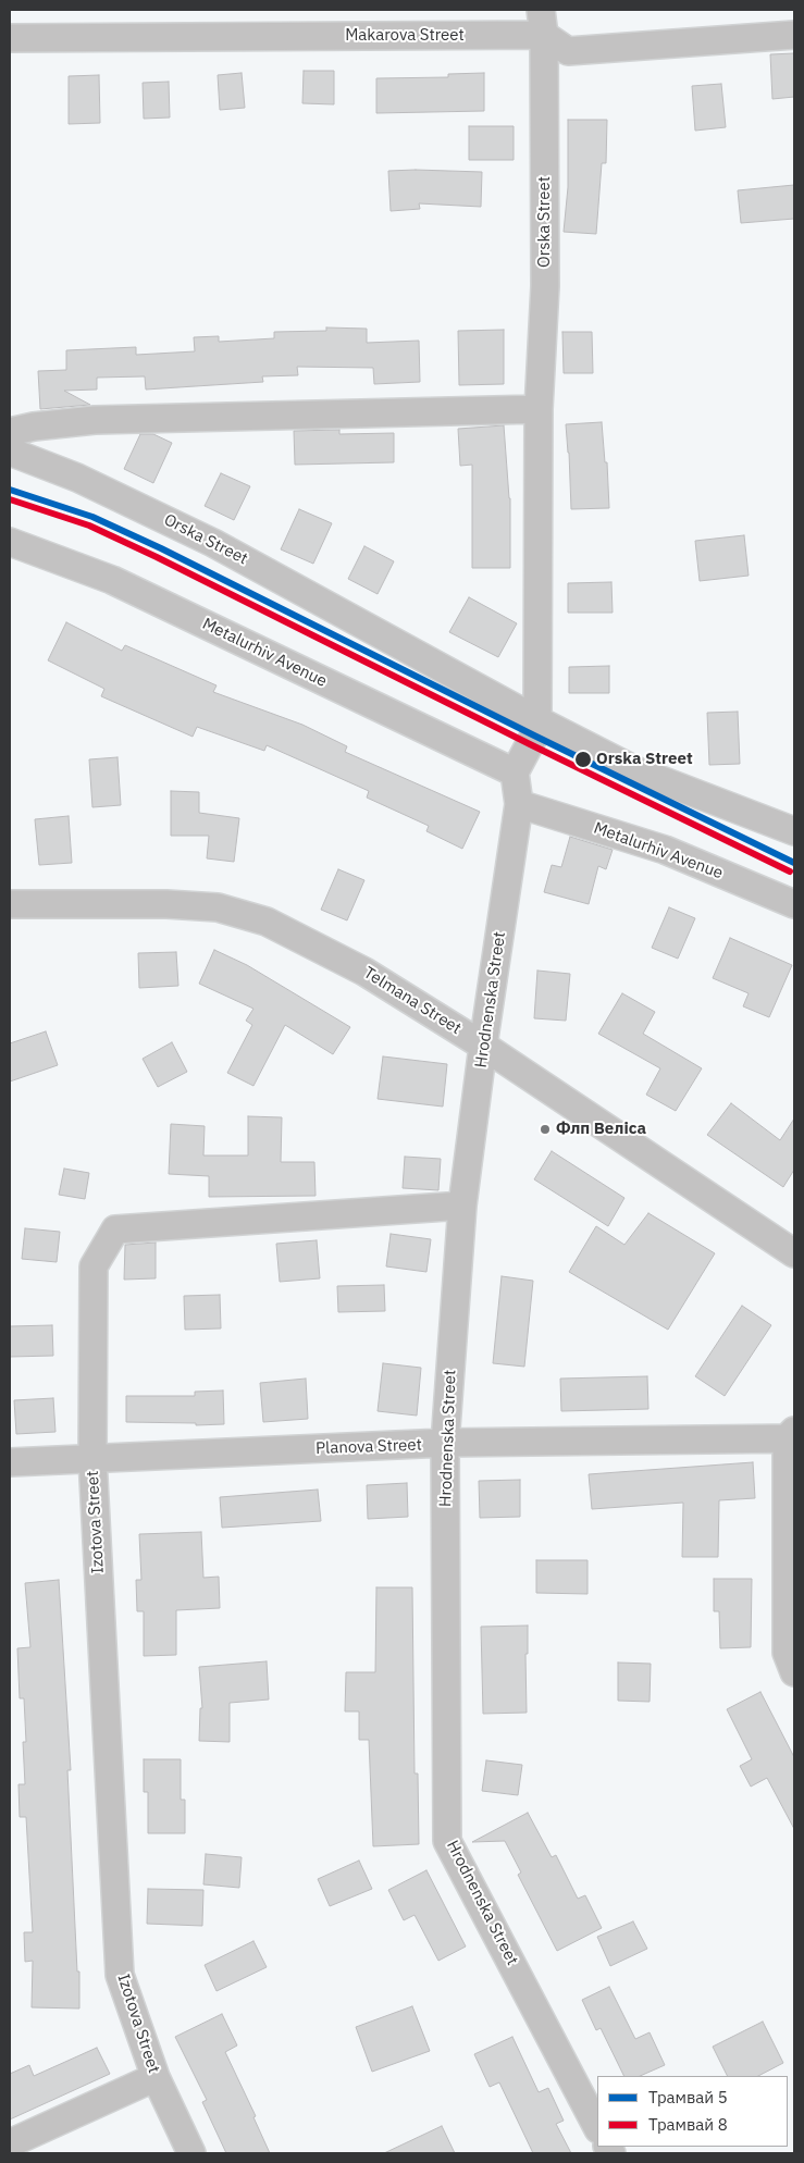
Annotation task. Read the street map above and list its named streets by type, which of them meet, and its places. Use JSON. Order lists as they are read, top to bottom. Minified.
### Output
{"streets":{"street":["Makarova Street","Orska Street","Metalurhiv Avenue","Hrodnenska Street","Telmana Street","Planova Street","Izotova Street"]},"crossings":[["Makarova Street","Orska Street"],["Metalurhiv Avenue","Hrodnenska Street"],["Hrodnenska Street","Telmana Street"],["Hrodnenska Street","Planova Street"],["Hrodnenska Street","Izotova Street"],["Planova Street","Izotova Street"]],"places":["Orska Street","Флп Веліса"],"lines":["tram line 5","tram line 8"],"legend":["Трамвай 5","Трамвай 8"]}
